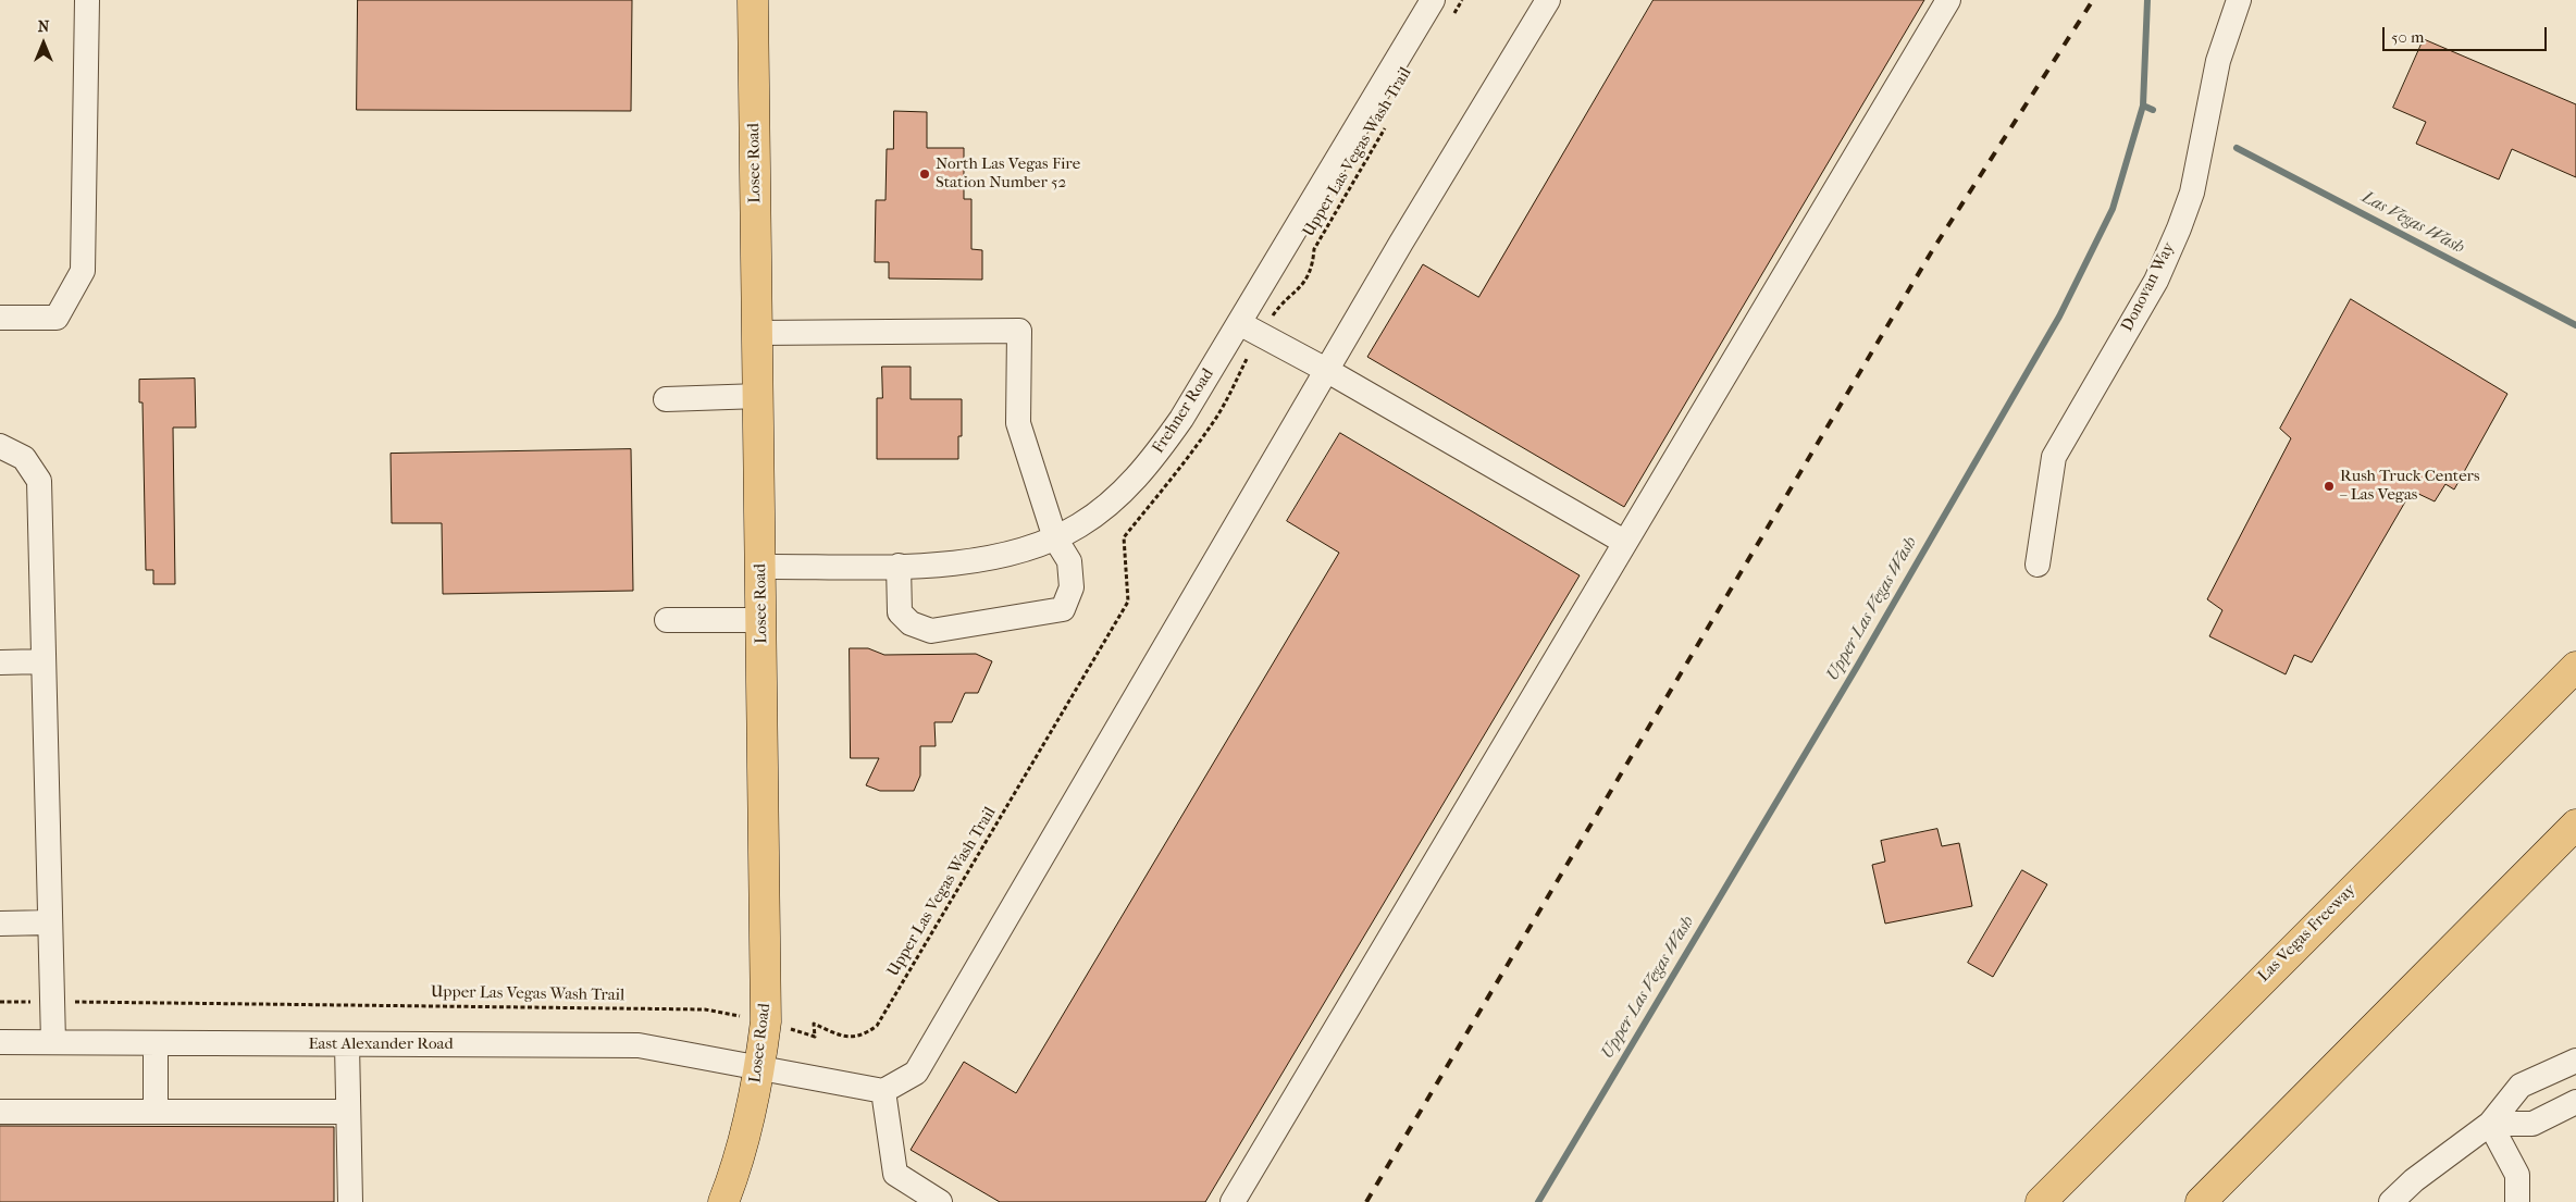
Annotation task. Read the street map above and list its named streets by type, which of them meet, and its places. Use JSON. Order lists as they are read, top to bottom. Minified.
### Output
{"streets":{"main road":["Losee Road","Las Vegas Freeway"],"street":["Donovan Way","Frehner Road","East Alexander Road"],"path":["Upper Las Vegas Wash Trail"]},"crossings":[["Upper Las Vegas Wash Trail","Losee Road"],["Upper Las Vegas Wash Trail","Frehner Road"],["Losee Road","Frehner Road"],["Losee Road","East Alexander Road"]],"water":["Las Vegas Wash","Upper Las Vegas Wash"],"places":["North Las Vegas Fire Station Number 52","Rush Truck Centers – Las Vegas"],"scale_bar":"50 m","north":"top"}
